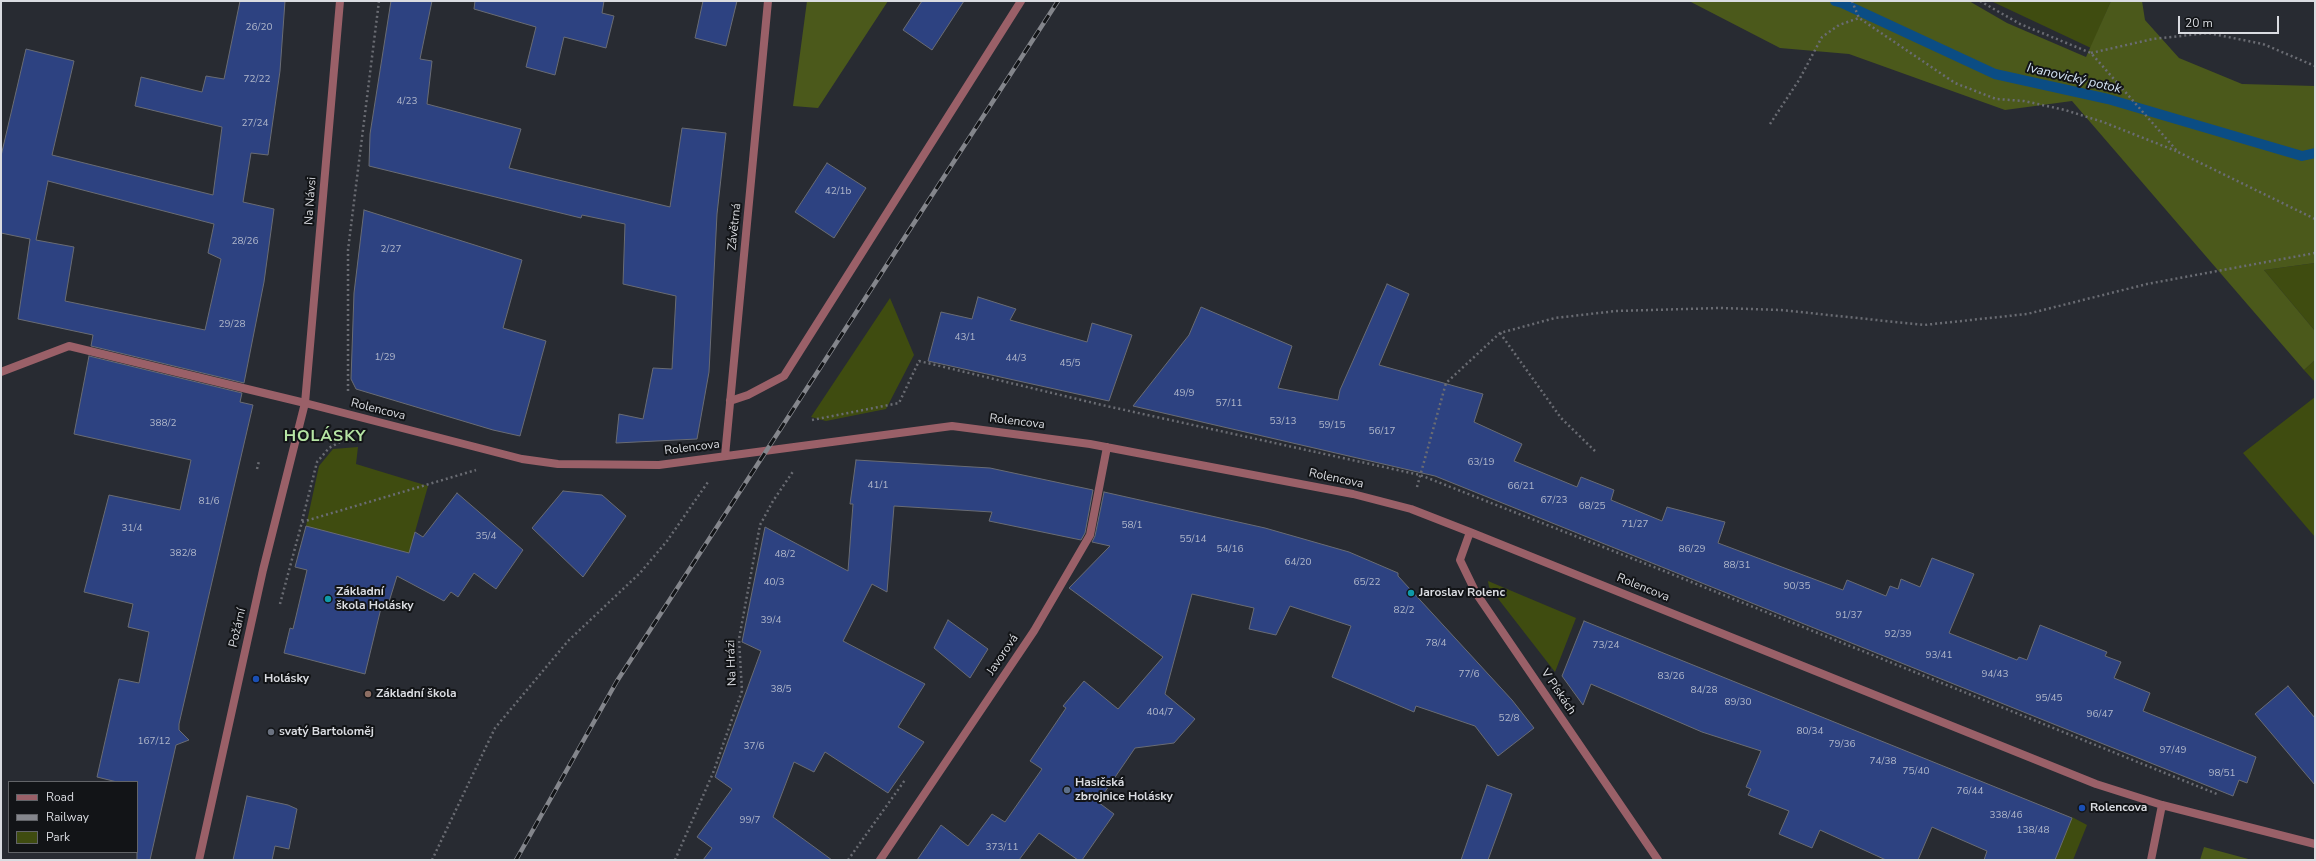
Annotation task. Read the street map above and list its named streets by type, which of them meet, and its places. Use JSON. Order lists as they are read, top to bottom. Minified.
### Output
{"streets":{"street":["Na Návsi","Závětrná","Rolencova","Požární","Javorová","V Pískách"],"path":["Na Hrázi"]},"crossings":[["Na Návsi","Rolencova"],["Na Návsi","Požární"],["Závětrná","Rolencova"],["Rolencova","Požární"],["Rolencova","Javorová"],["Rolencova","Na Hrázi"],["Rolencova","V Pískách"]],"districts":["HOLÁSKY"],"water":["Ivanovický potok"],"places":["Jaroslav Rolenc","Základní škola Holásky","Holásky","Základní škola","svatý Bartoloměj","Hasičská zbrojnice Holásky","Rolencova"],"house_numbers":["26/20","72/22","4/23","27/24","42/1b","28/26","2/27","29/28","43/1","1/29","44/3","45/5","49/9","57/11","53/13","388/2","59/15","56/17","63/19","41/1","66/21","67/23","81/6","68/25","71/27","58/1","31/4","35/4","55/14","54/16","86/29","382/8","48/2","64/20","88/31","40/3","65/22","90/35","82/2","91/37","39/4","92/39","78/4","73/24","93/41","77/6","94/43","83/26","38/5","84/28","95/45","89/30","404/7","96/47","52/8","80/34","167/12","79/36","37/6","97/49","74/38","75/40","98/51","76/44","338/46","99/7","138/48","373/11"],"legend":["Road","Railway","Park"],"scale_bar":"20 m"}
